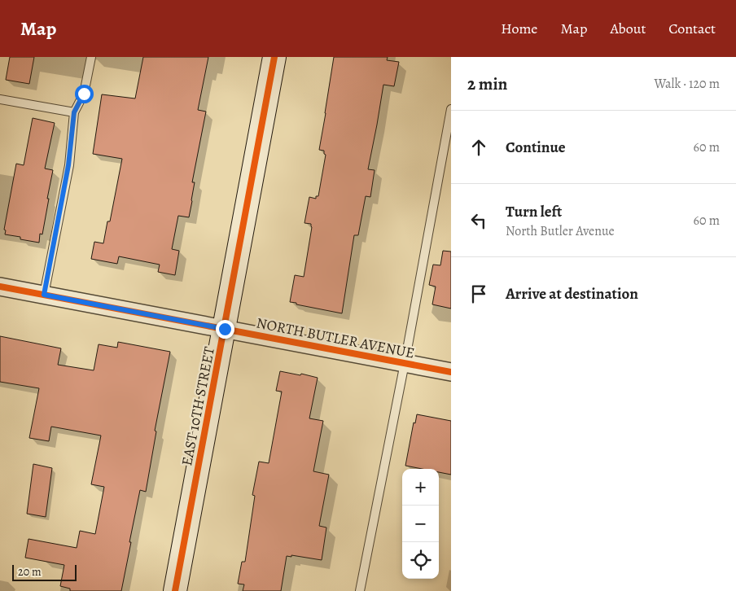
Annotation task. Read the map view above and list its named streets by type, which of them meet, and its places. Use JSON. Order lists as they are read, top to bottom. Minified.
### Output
{"streets":{"main road":["EAST 10TH STREET"],"street":["NORTH BUTLER AVENUE"]},"crossings":[["NORTH BUTLER AVENUE","EAST 10TH STREET"]],"scale_bar":"20 m","page":{"header":"Map","nav":["Home","Map","About","Contact"],"heading":["2 min","Walk · 120 m"],"list":[["Continue","60 m"],["Turn left","North Butler Avenue","60 m"],"Arrive at destination"],"map_buttons":["+","−"],"scale":"20 m"}}
